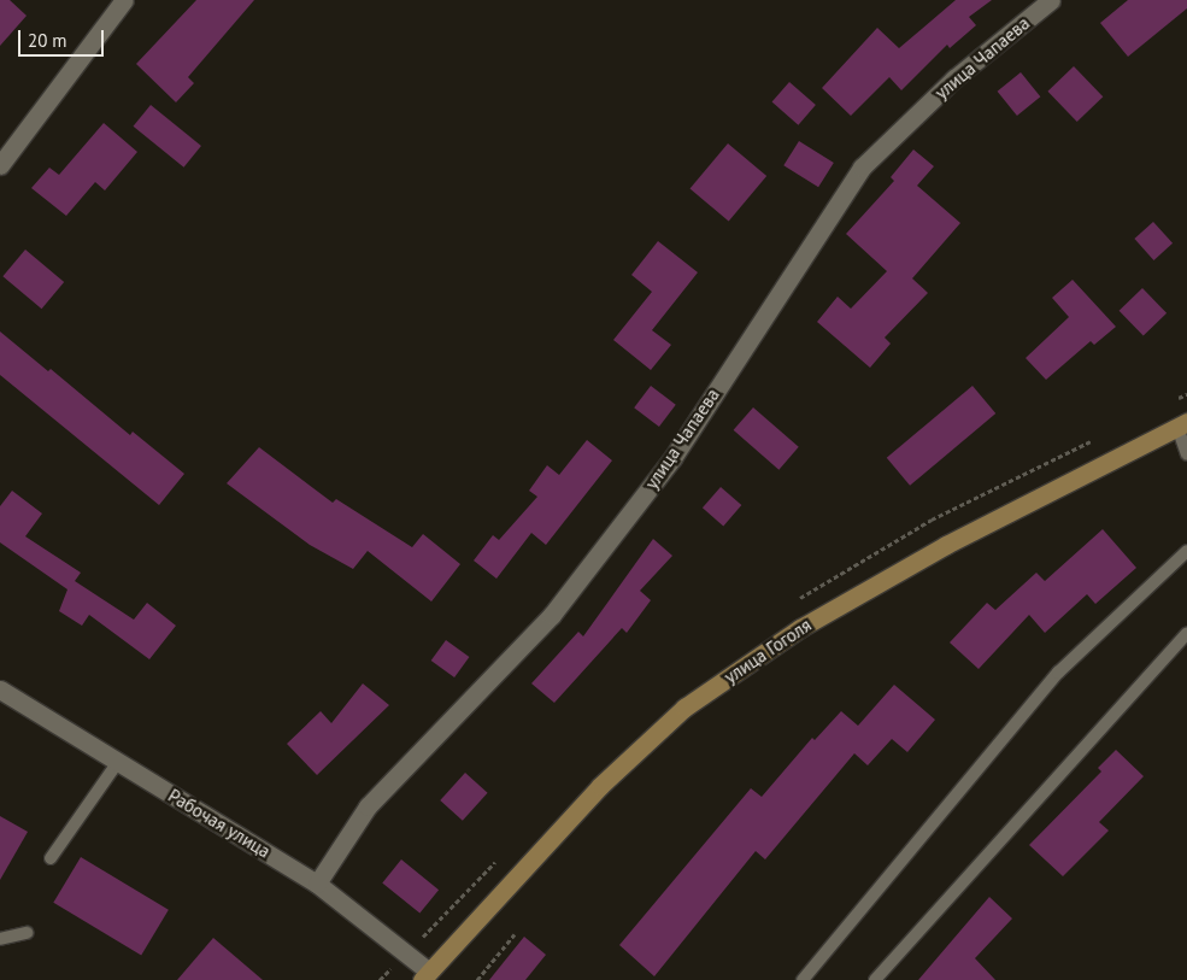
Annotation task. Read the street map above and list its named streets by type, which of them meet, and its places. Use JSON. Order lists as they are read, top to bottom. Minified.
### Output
{"streets":{"main road":["улица Гоголя"],"street":["улица Чапаева","Рабочая улица"]},"crossings":[["улица Чапаева","Рабочая улица"],["улица Гоголя","Рабочая улица"]],"scale_bar":"20 m"}
